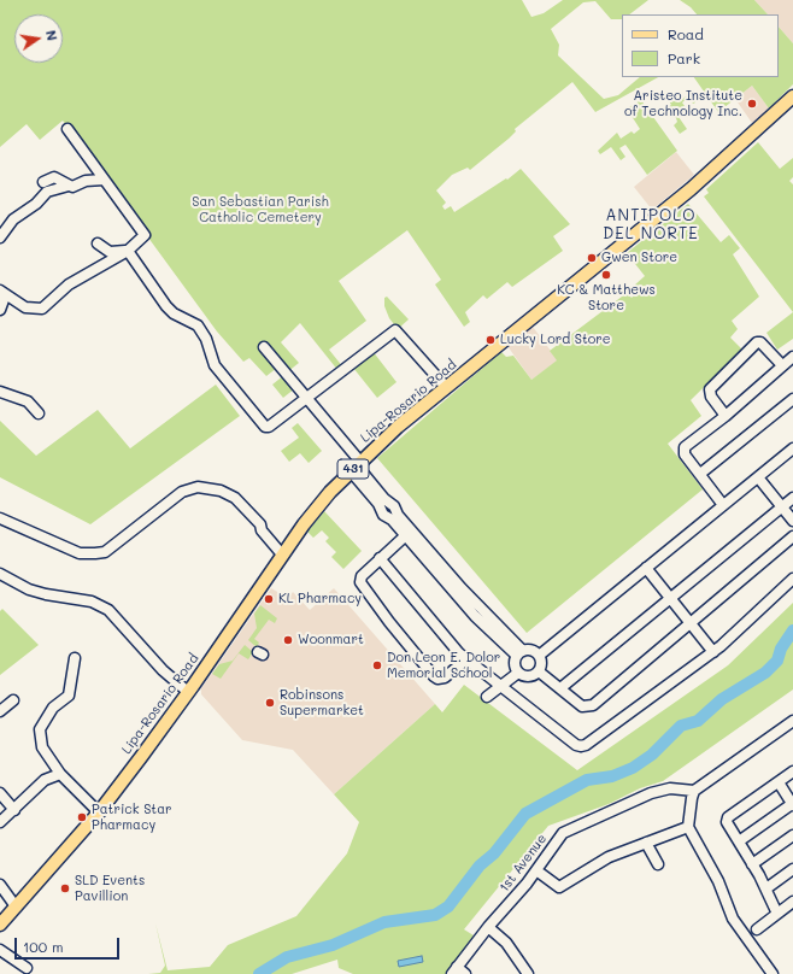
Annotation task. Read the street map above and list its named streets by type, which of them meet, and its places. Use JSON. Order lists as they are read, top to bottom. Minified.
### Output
{"streets":{"main road":["Lipa-Rosario Road","431"],"street":["1st Avenue"]},"districts":["ANTIPOLO DEL NORTE"],"parks":["San Sebastian Parish Catholic Cemetery"],"places":["Aristeo Institute of Technology Inc.","Gwen Store","KC & Matthews Store","Lucky Lord Store","KL Pharmacy","Woonmart","Don Leon E. Dolor Memorial School","Robinsons Supermarket","Patrick Star Pharmacy","SLD Events Pavillion"],"legend":["Road","Park"],"scale_bar":"100 m","north":"right"}
